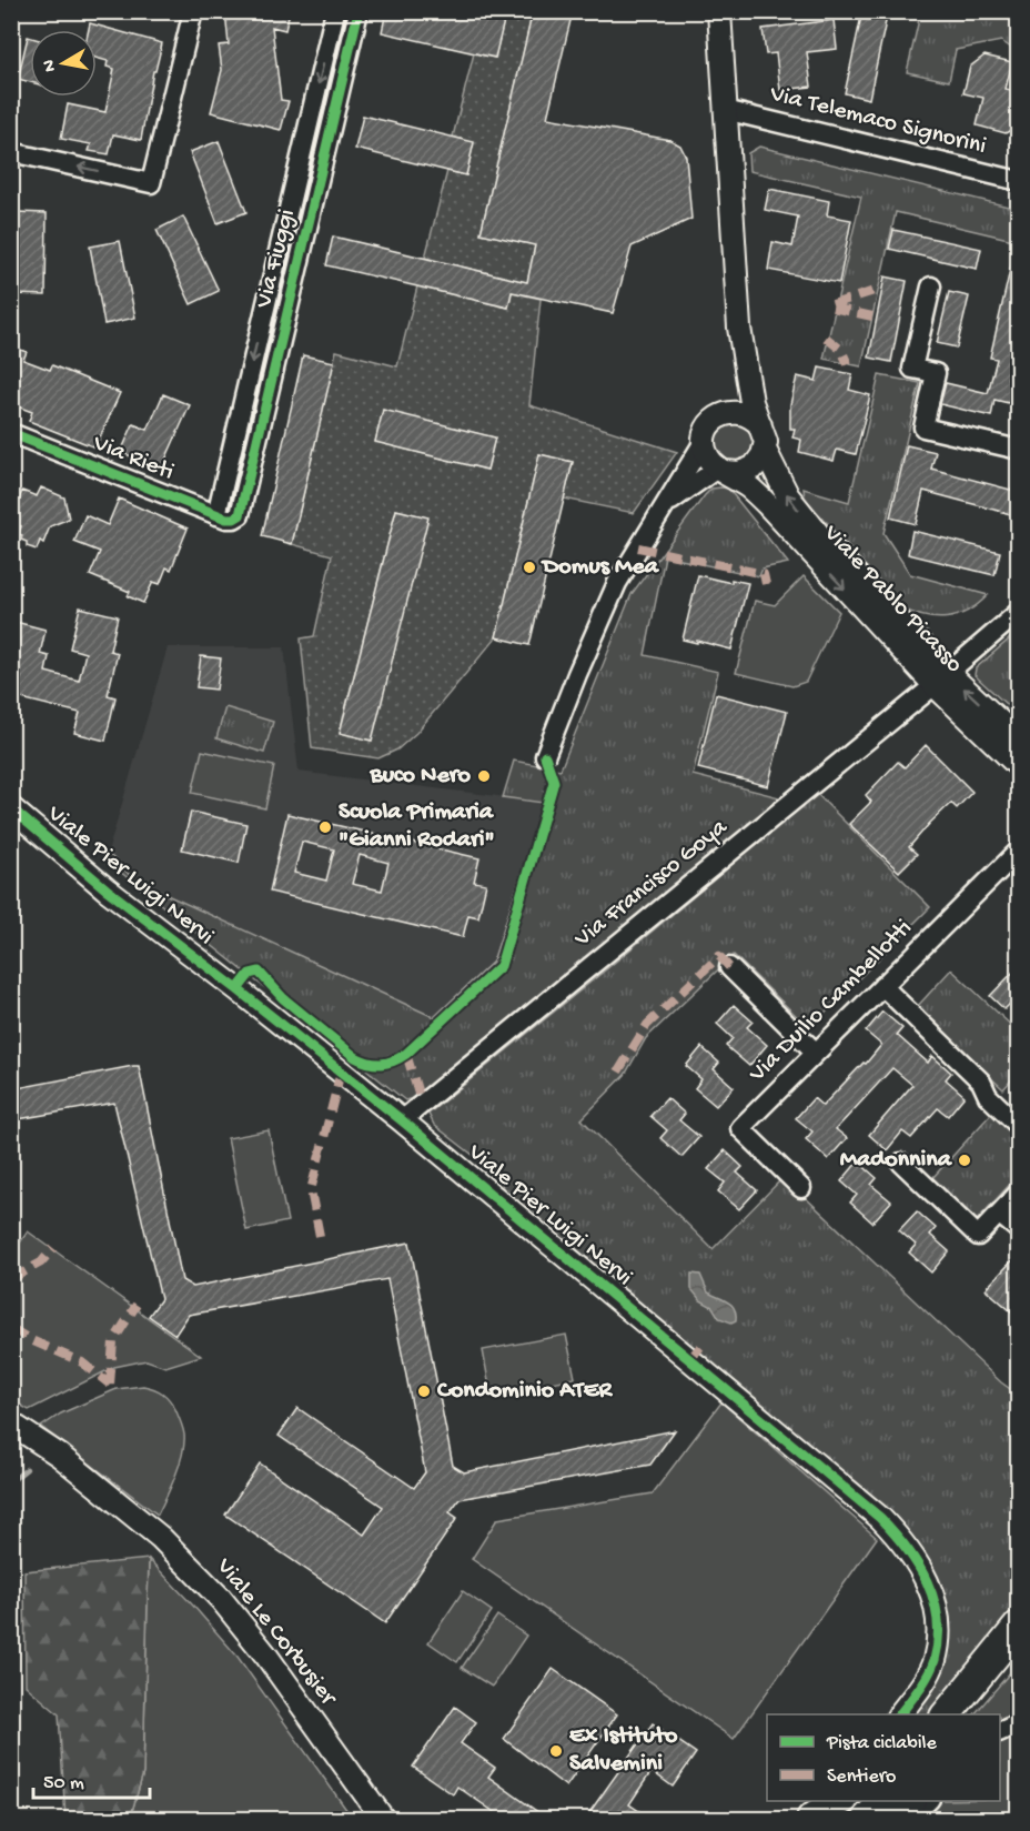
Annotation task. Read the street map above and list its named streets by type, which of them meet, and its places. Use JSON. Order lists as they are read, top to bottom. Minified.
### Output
{"streets":{"street":["Via Telemaco Signorini","Via Fiuggi","Via Rieti","Viale Pablo Picasso","Viale Pier Luigi Nervi","Via Francisco Goya","Via Duilio Cambellotti","Viale Le Corbusier"]},"crossings":[["Via Telemaco Signorini","Viale Pablo Picasso"],["Via Fiuggi","Via Rieti"],["Viale Pablo Picasso","Via Francisco Goya"],["Viale Pier Luigi Nervi","Via Francisco Goya"]],"places":["Domus Mea","Buco Nero","Scuola Primaria \"Gianni Rodari\"","Madonnina","Condominio ATER","Ex Istituto Salvemini"],"legend":["Pista ciclabile","Sentiero"],"scale_bar":"50 m","north":"left"}
